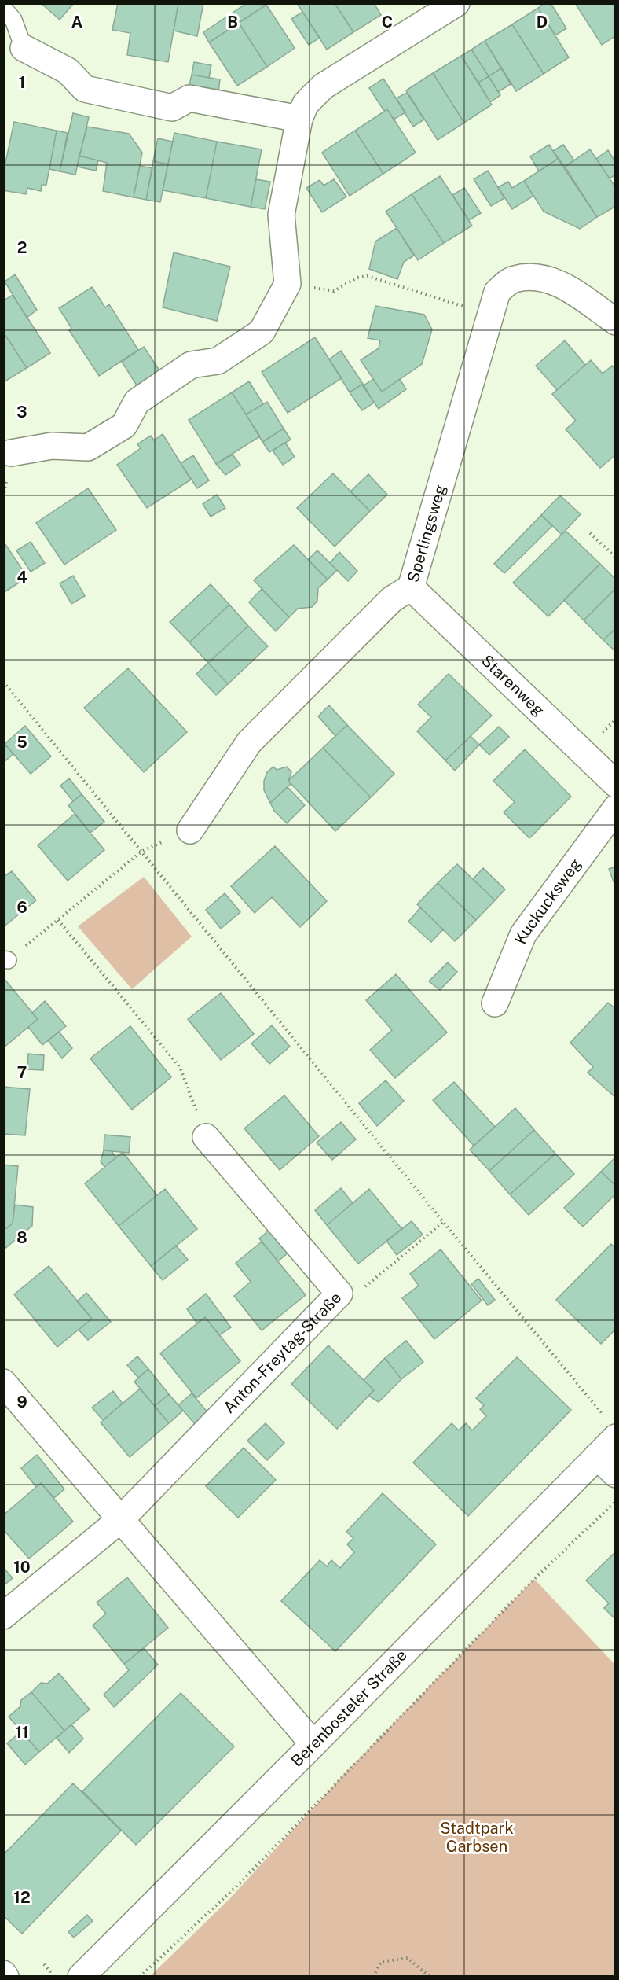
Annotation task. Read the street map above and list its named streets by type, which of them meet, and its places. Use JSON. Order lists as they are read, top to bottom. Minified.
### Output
{"streets":{"street":["Sperlingsweg","Starenweg","Kuckucksweg","Anton-Freytag-Straße","Berenbosteler Straße"]},"crossings":[["Sperlingsweg","Starenweg"]],"parks":["Stadtpark Garbsen"],"grid":{"columns":["A","B","C","D"],"rows":["1","2","3","4","5","6","7","8","9","10","11","12"]}}
